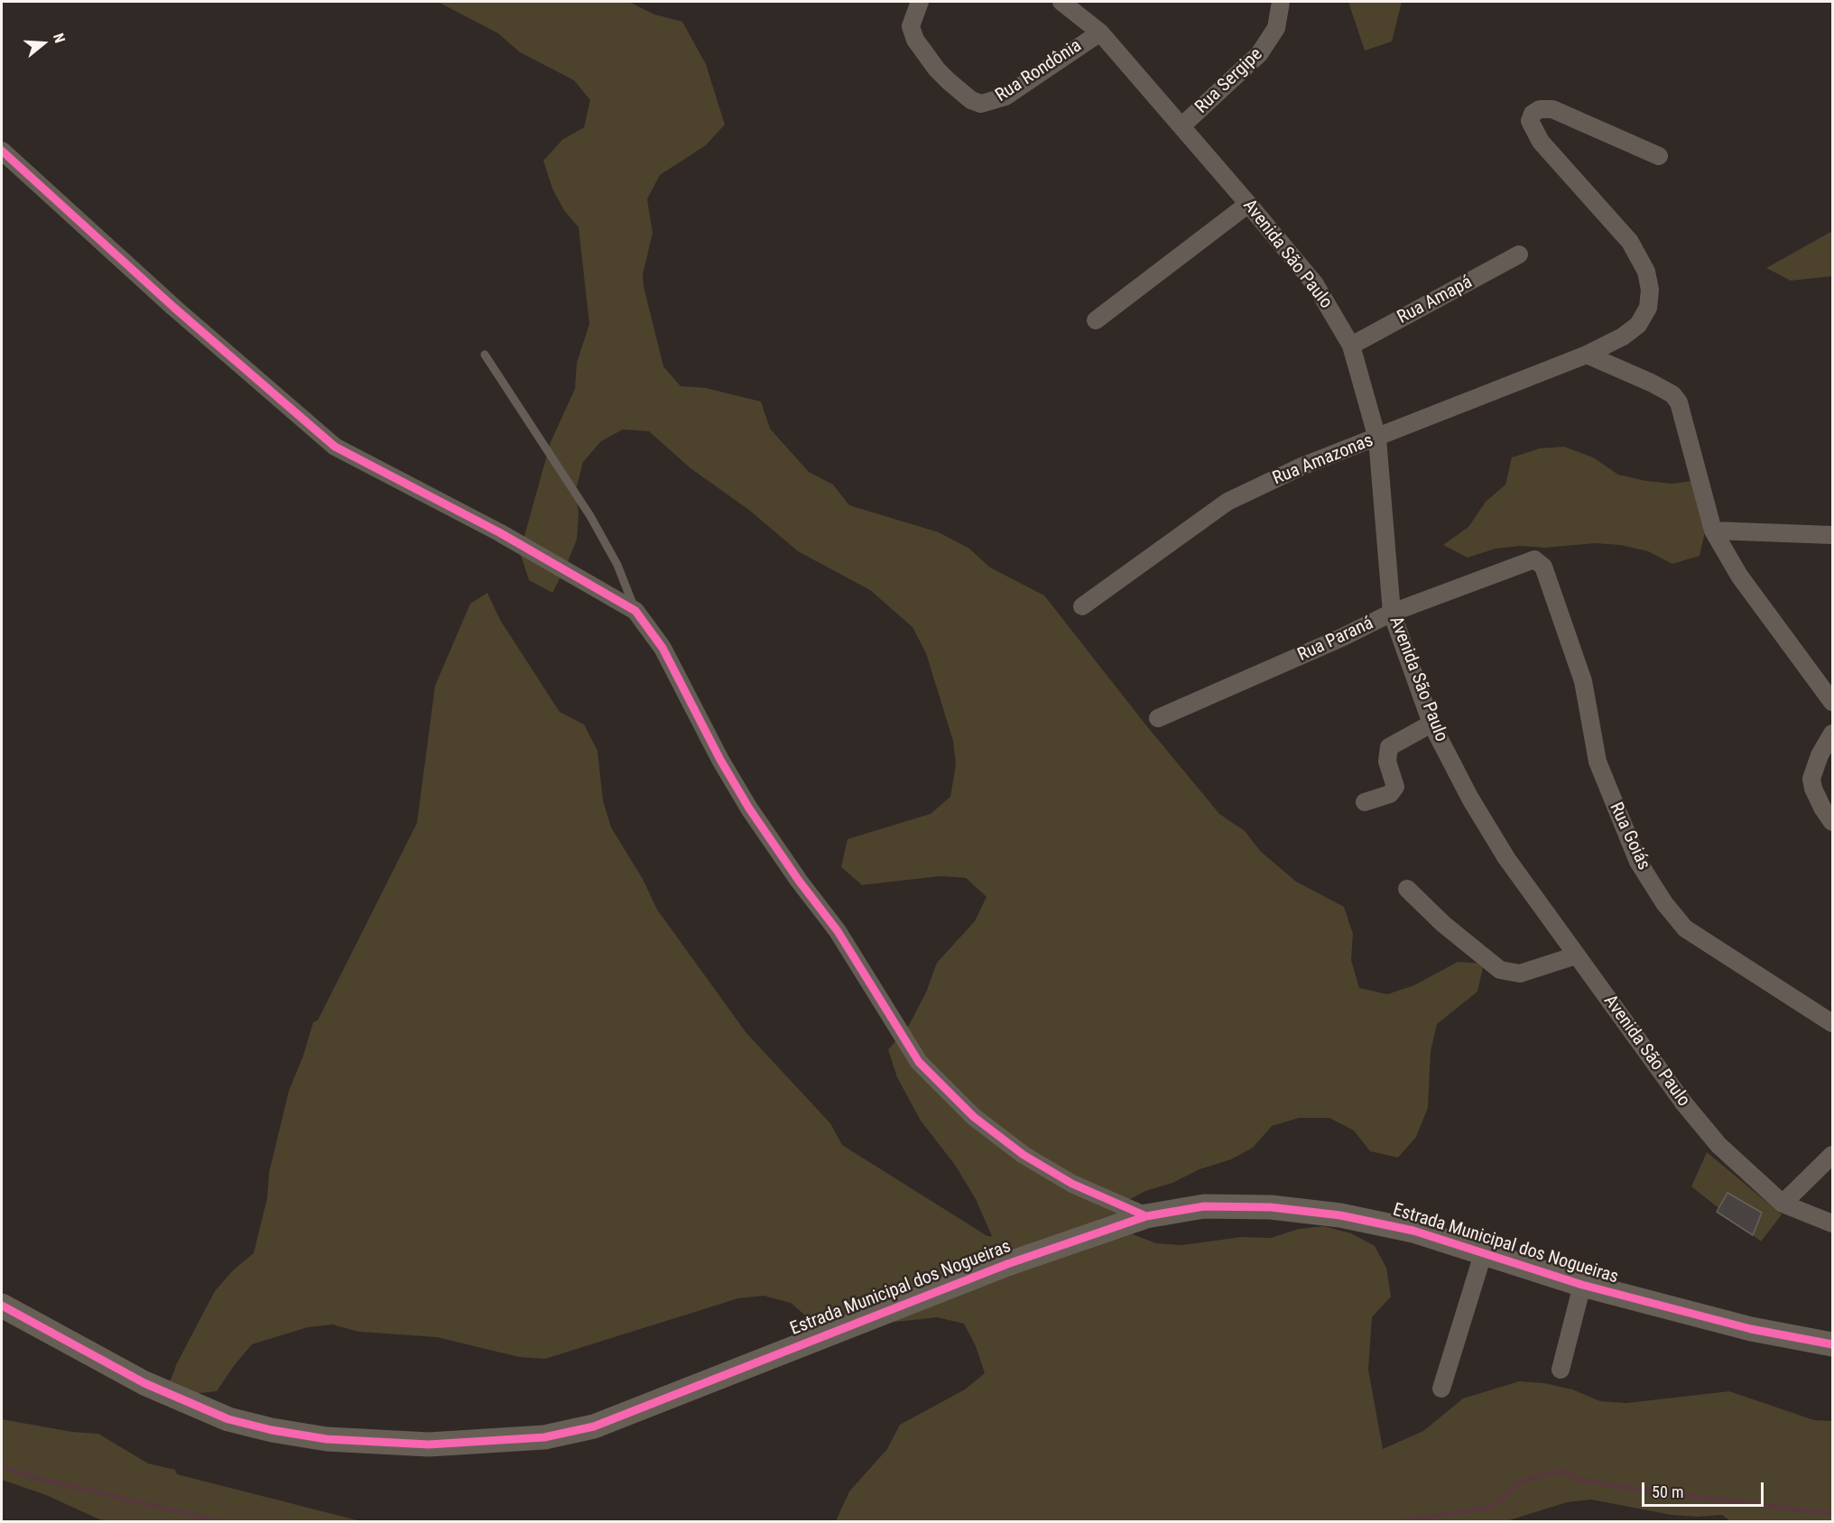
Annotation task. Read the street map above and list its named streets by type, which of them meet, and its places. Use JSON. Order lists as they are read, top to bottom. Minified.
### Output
{"streets":{"street":["Rua Rondônia","Rua Sergipe","Avenida São Paulo","Rua Amapá","Rua Amazonas","Rua Paraná","Rua Goiás","Estrada Municipal dos Nogueiras"]},"crossings":[["Rua Rondônia","Avenida São Paulo"],["Rua Sergipe","Avenida São Paulo"],["Avenida São Paulo","Rua Amapá"],["Avenida São Paulo","Rua Amazonas"],["Avenida São Paulo","Rua Paraná"],["Rua Paraná","Rua Goiás"]],"scale_bar":"50 m","north":"right"}
